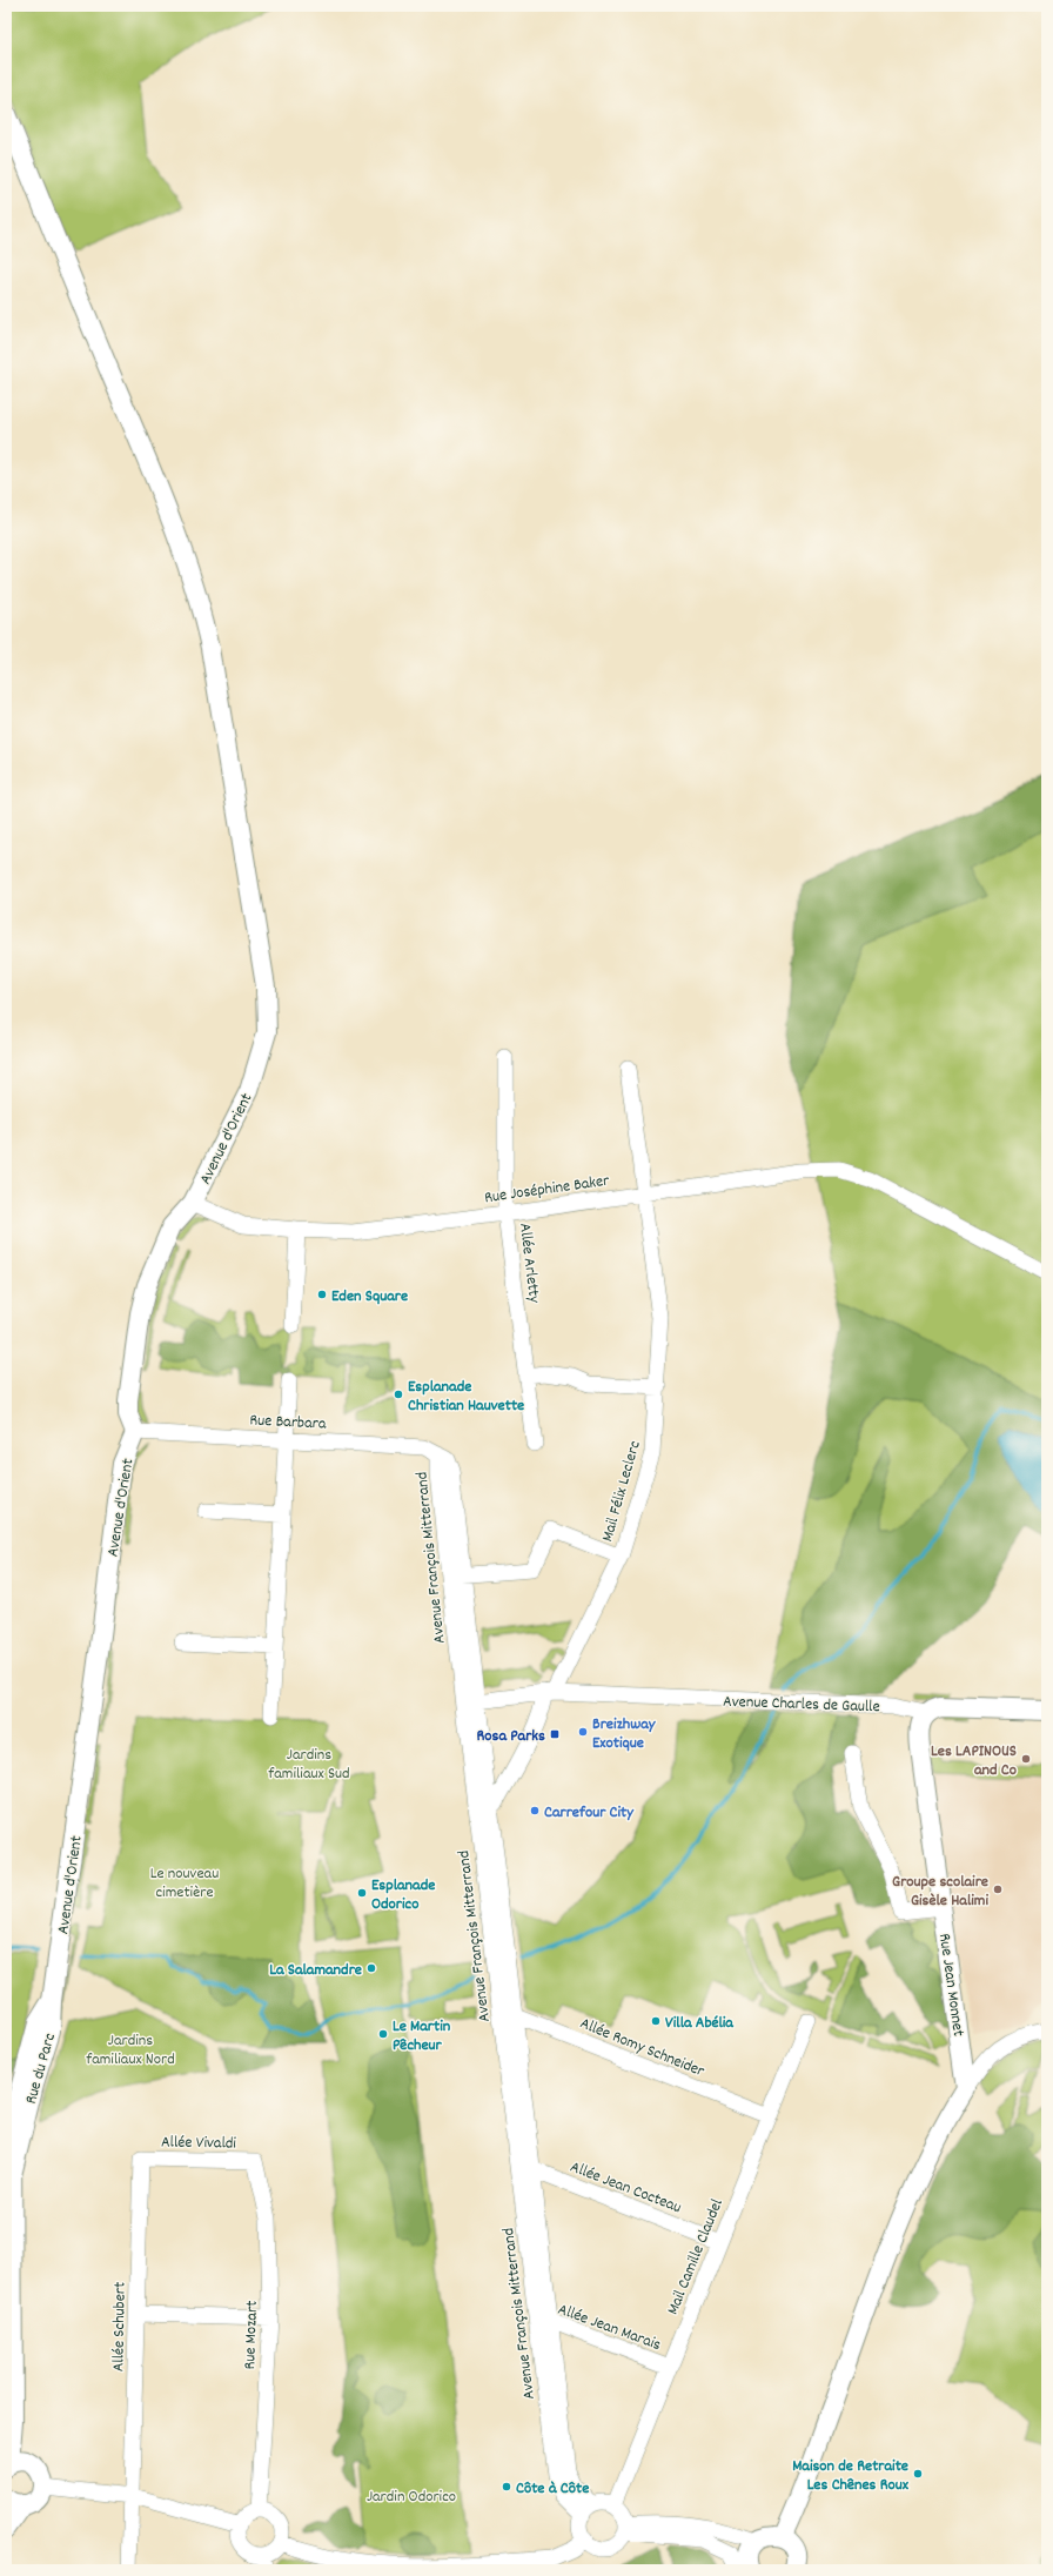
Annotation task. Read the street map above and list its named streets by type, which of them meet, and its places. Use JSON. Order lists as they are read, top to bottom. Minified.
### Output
{"streets":{"street":["Avenue d'Orient","Rue Joséphine Baker","Allée Arletty","Rue Barbara","Mail Félix Leclerc","Avenue François Mitterrand","Avenue Charles de Gaulle","Rue Jean Monnet","Allée Romy Schneider","Rue du Parc","Allée Vivaldi","Allée Jean Cocteau","Mail Camille Claudel","Allée Jean Marais","Allée Schubert","Rue Mozart"]},"crossings":[["Avenue d'Orient","Rue Joséphine Baker"],["Avenue d'Orient","Rue Barbara"],["Avenue d'Orient","Rue du Parc"],["Rue Joséphine Baker","Allée Arletty"],["Rue Joséphine Baker","Mail Félix Leclerc"],["Rue Barbara","Avenue François Mitterrand"],["Mail Félix Leclerc","Avenue François Mitterrand"],["Mail Félix Leclerc","Avenue Charles de Gaulle"],["Avenue François Mitterrand","Allée Romy Schneider"],["Avenue François Mitterrand","Allée Jean Cocteau"],["Avenue François Mitterrand","Mail Camille Claudel"],["Avenue François Mitterrand","Allée Jean Marais"],["Avenue Charles de Gaulle","Rue Jean Monnet"],["Allée Romy Schneider","Mail Camille Claudel"],["Allée Vivaldi","Allée Schubert"],["Allée Vivaldi","Rue Mozart"],["Allée Jean Cocteau","Mail Camille Claudel"],["Mail Camille Claudel","Allée Jean Marais"]],"parks":["Jardins familiaux Sud","Le nouveau cimetière","Jardins familiaux Nord","Jardin Odorico"],"places":{"other":["Eden Square","Esplanade Christian Hauvette","Breizhway Exotique","Les LAPINOUS and Co","Carrefour City","Groupe scolaire Gisèle Halimi","Esplanade Odorico","La Salamandre","Villa Abélia","Le Martin Pêcheur","Maison de Retraite Les Chênes Roux","Côte à Côte"],"transit":["Rosa Parks"]}}
